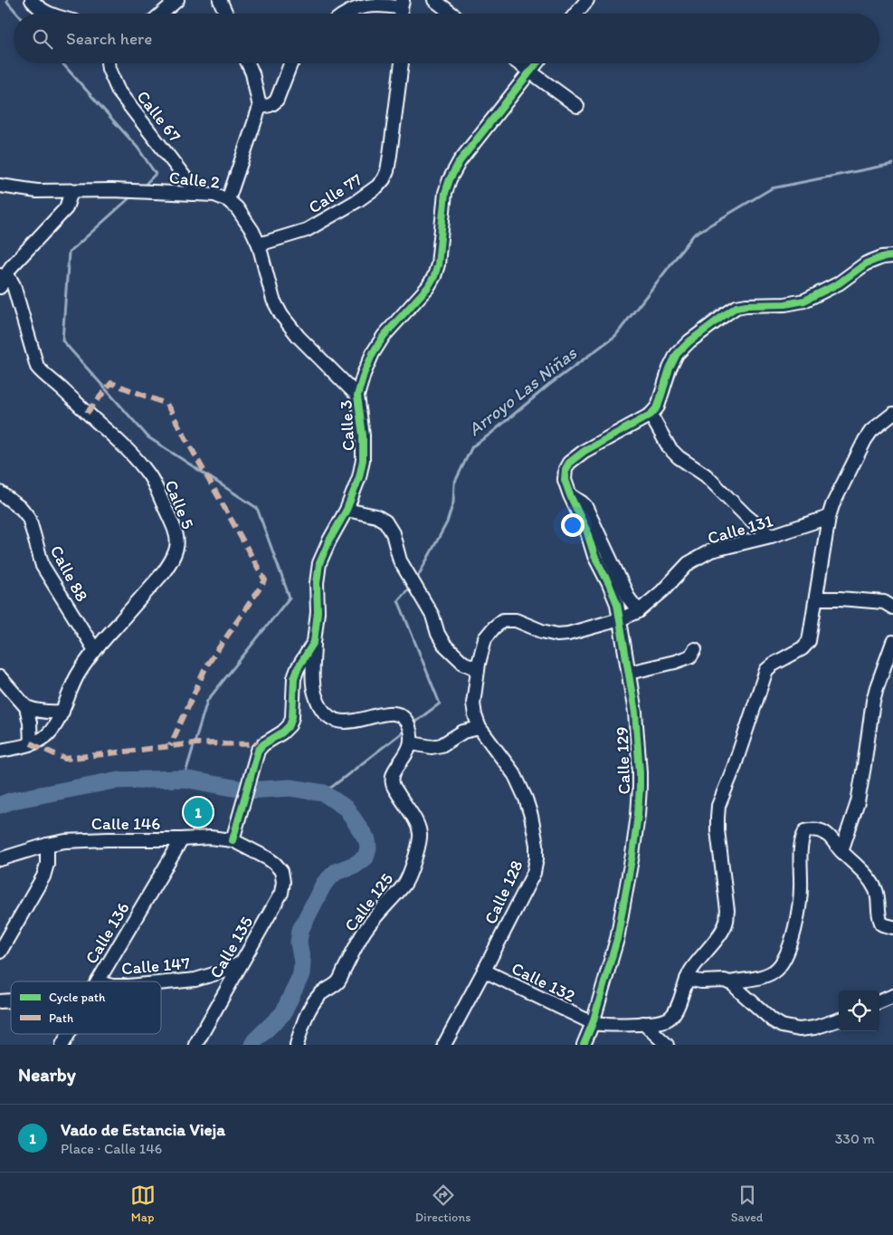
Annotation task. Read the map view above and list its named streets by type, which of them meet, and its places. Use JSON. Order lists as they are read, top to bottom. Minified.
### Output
{"streets":{"street":["Calle 67","Calle 2","Calle 77","Calle 3","Calle 5","Calle 131","Calle 88","Calle 129","Calle 146","Calle 128","Calle 125","Calle 136","Calle 135","Calle 147","Calle 132"]},"crossings":[["Calle 67","Calle 2"],["Calle 2","Calle 77"],["Calle 2","Calle 3"],["Calle 3","Calle 146"],["Calle 5","Calle 88"],["Calle 131","Calle 129"],["Calle 131","Calle 128"],["Calle 129","Calle 132"],["Calle 146","Calle 136"],["Calle 146","Calle 135"],["Calle 128","Calle 132"],["Calle 135","Calle 147"]],"water":["Arroyo Las Niñas"],"legend":["Cycle path","Path"],"page":{"search":"Search here","pins":"1","heading":"Nearby","list":[{"mark":"1","name":"Vado de Estancia Vieja","note":"Place · Calle 146","value":"330 m"}],"nav":["Map","Directions","Saved"]}}
